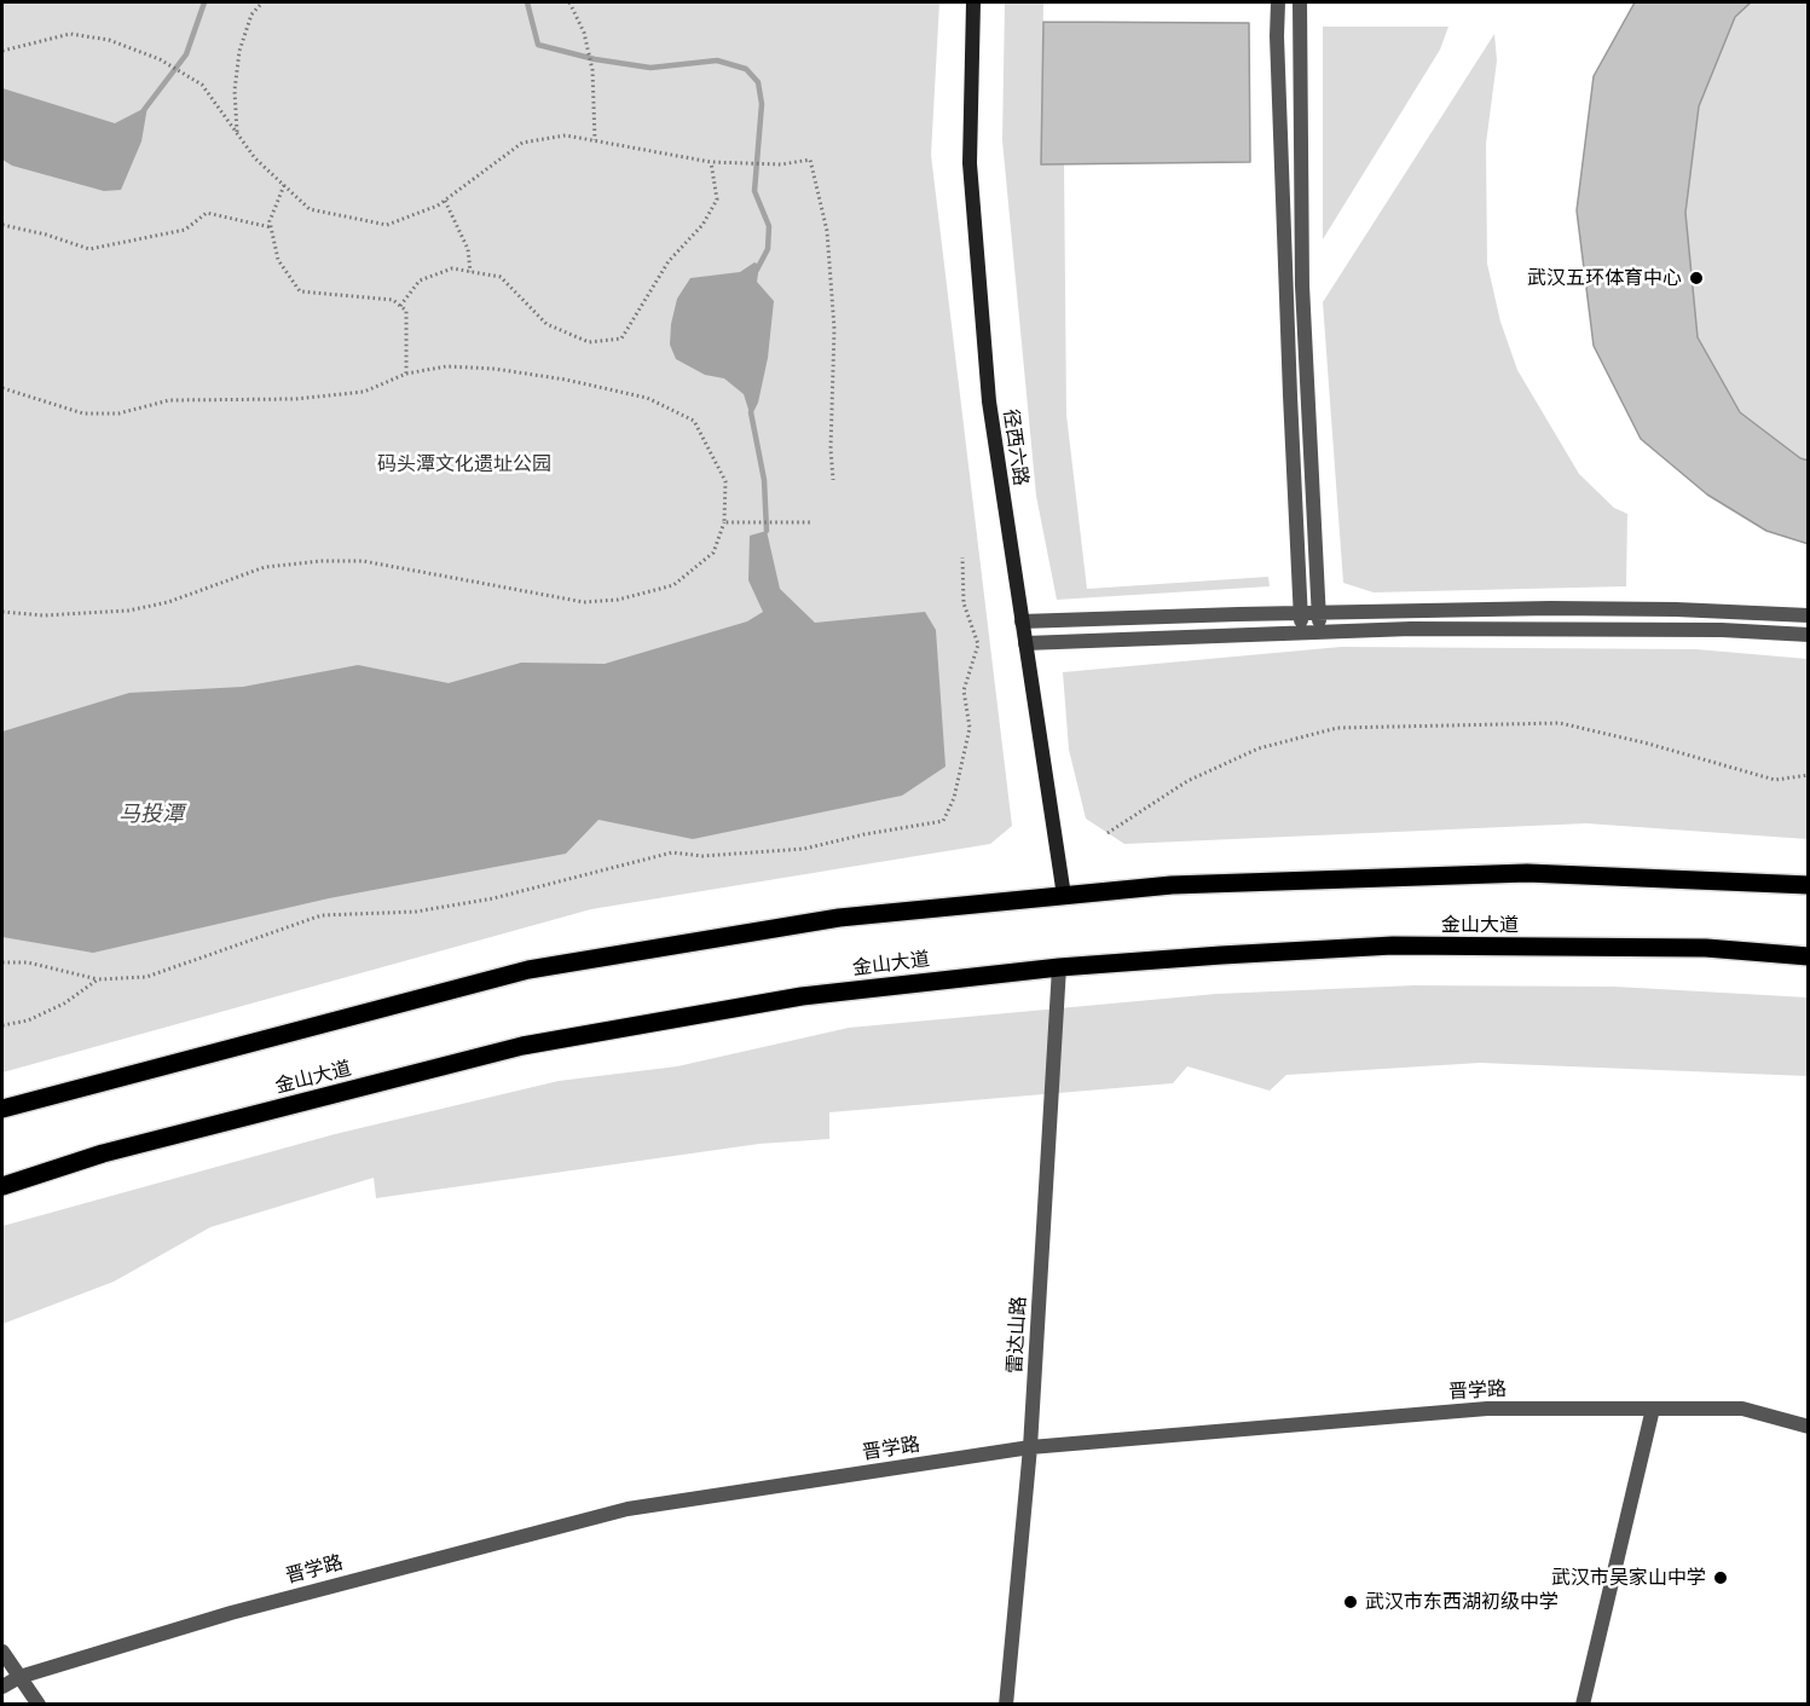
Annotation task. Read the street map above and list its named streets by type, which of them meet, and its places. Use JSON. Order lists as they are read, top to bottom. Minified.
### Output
{"streets":{"main road":["金山大道"],"street":["径西六路","雷达山路","晋学路"]},"crossings":[["金山大道","雷达山路"],["雷达山路","晋学路"]],"water":["马投潭"],"parks":["码头潭文化遗址公园"],"places":["武汉五环体育中心","武汉市吴家山中学","武汉市东西湖初级中学"]}
